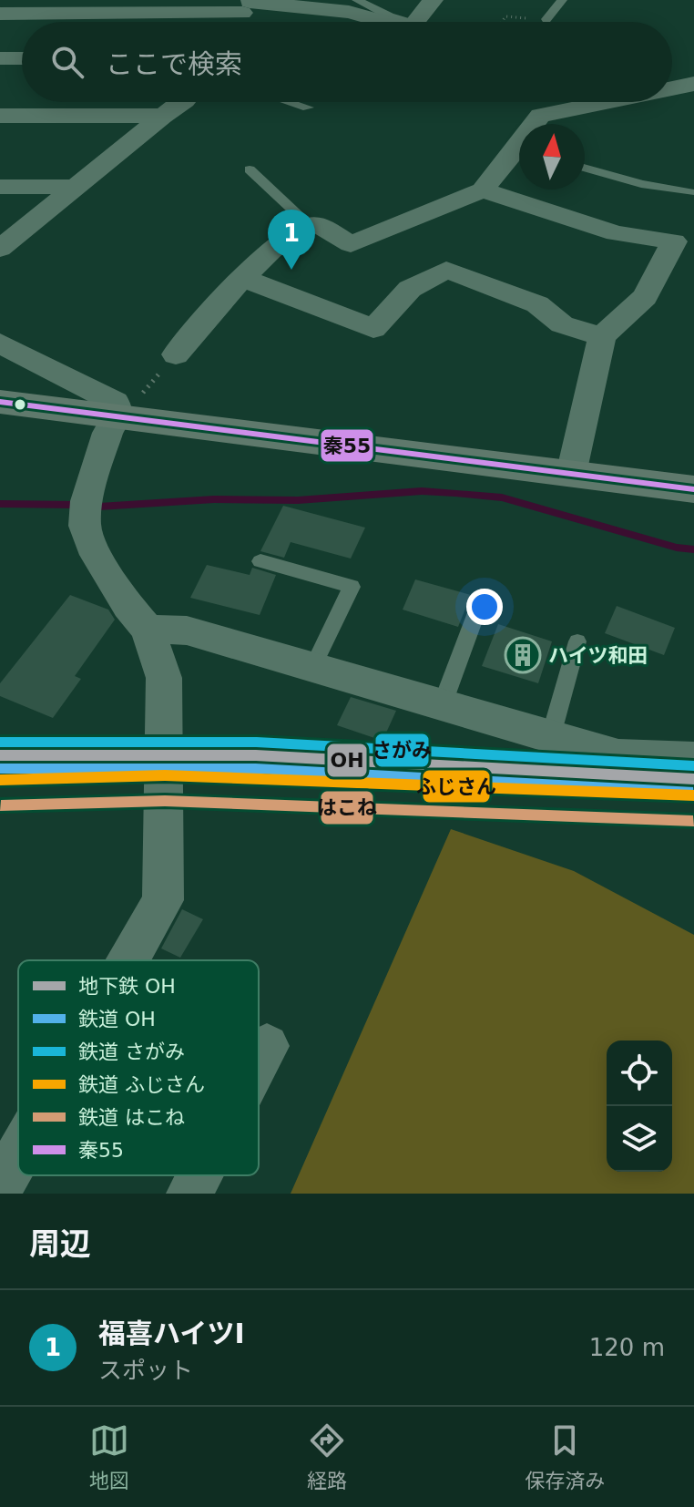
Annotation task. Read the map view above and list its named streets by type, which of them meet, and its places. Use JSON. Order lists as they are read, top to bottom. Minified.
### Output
{"places":{"building":["ハイツ和田"]},"lines":["transit line 秦55","rail line さがみ","metro line OH","rail line OH","rail line ふじさん","rail line はこね"],"legend":["地下鉄 OH","鉄道 OH","鉄道 さがみ","鉄道 ふじさん","鉄道 はこね","秦55"],"north":"top","page":{"search":"ここで検索","pins":"1","heading":"周辺","list":[{"mark":"1","name":"福喜ハイツⅠ","note":"スポット","value":"120 m"}],"nav":["地図","経路","保存済み"]}}
